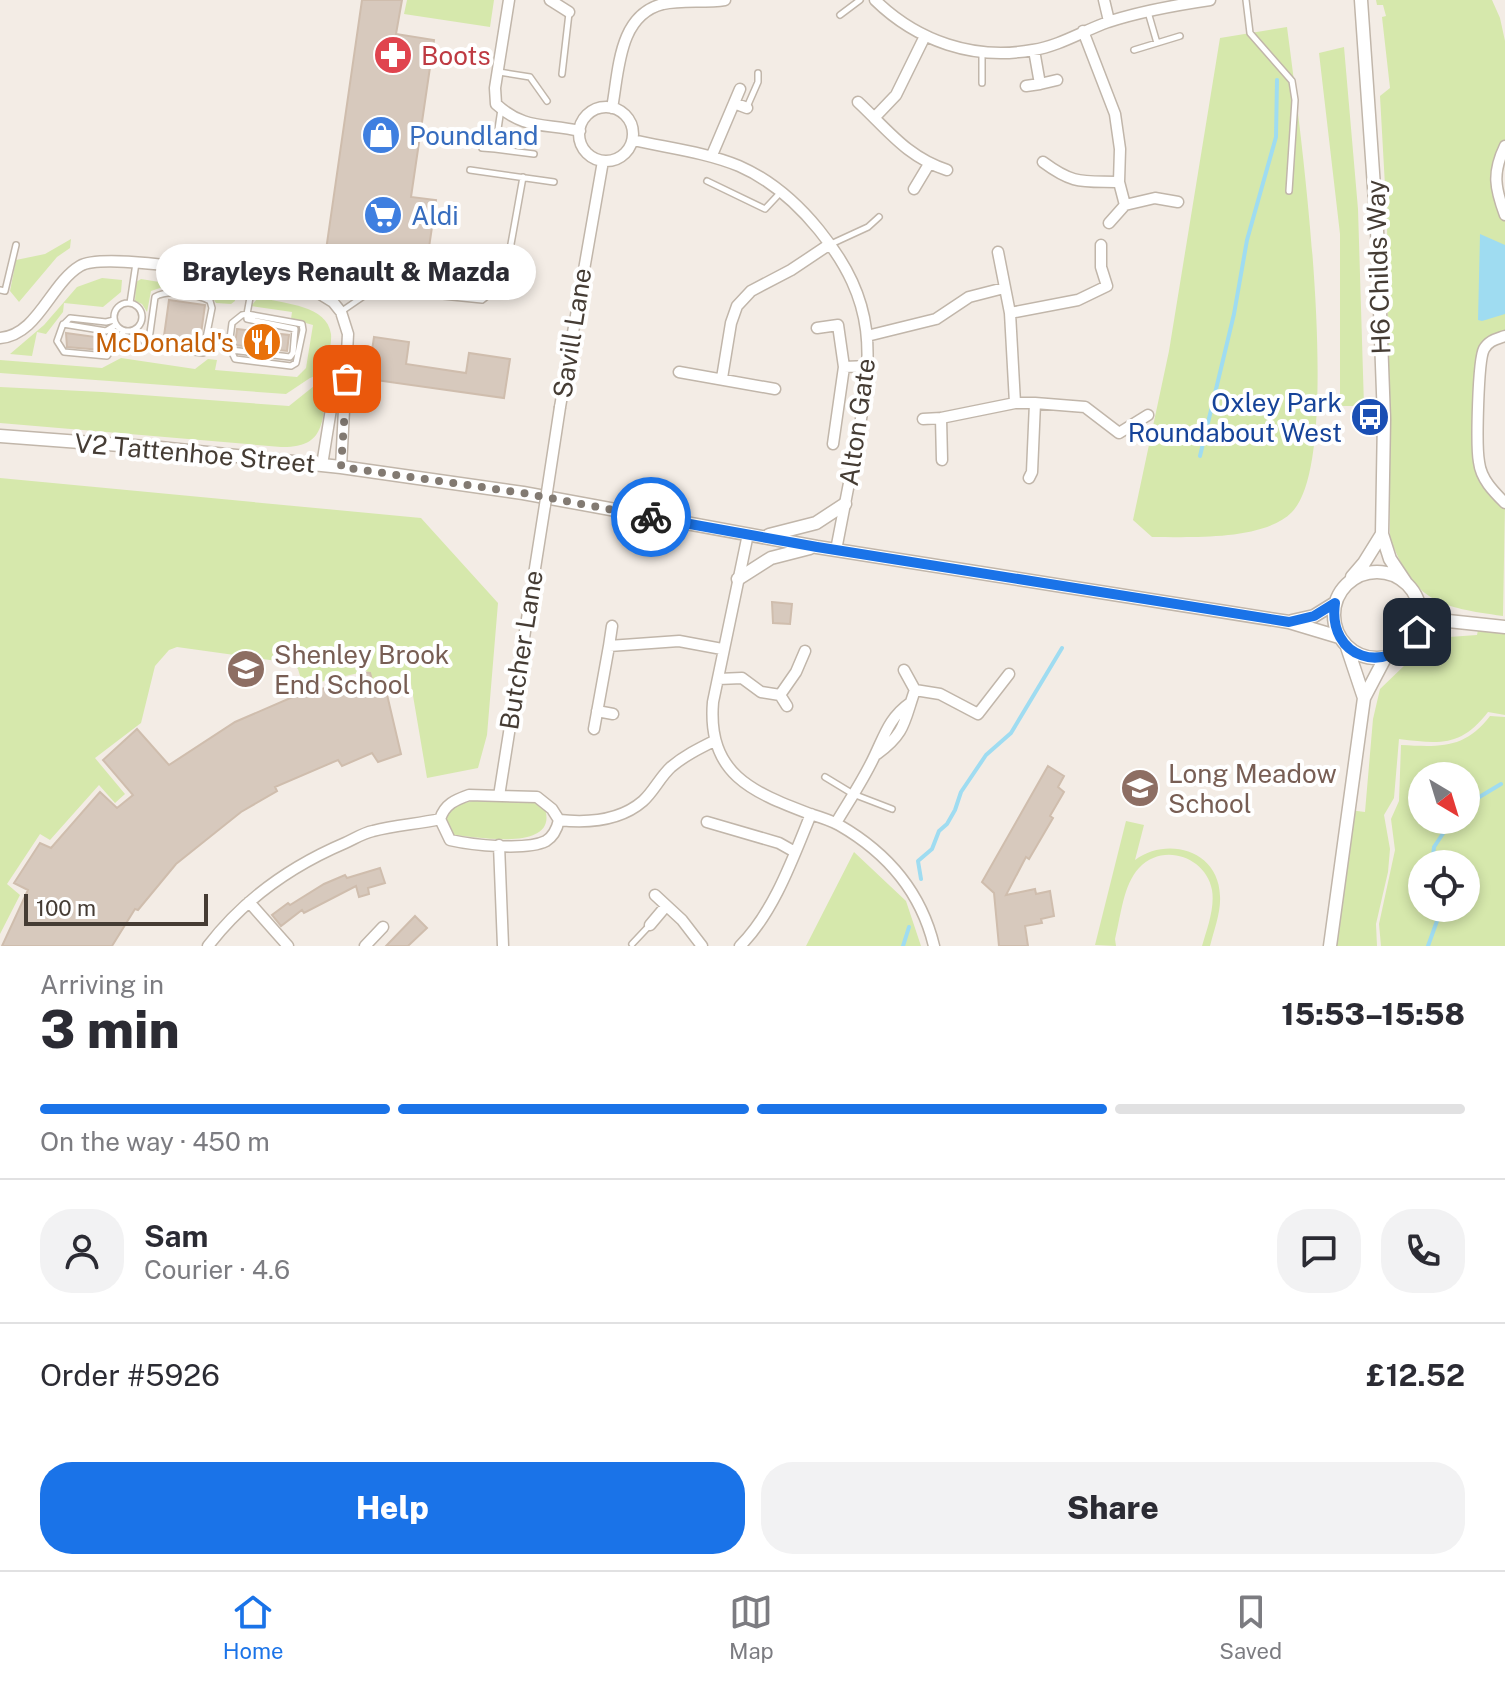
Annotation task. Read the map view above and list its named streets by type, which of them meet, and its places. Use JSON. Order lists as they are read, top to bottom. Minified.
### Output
{"streets":{"street":["H6 Childs Way","Savill Lane","Alton Gate","V2 Tattenhoe Street","Butcher Lane"]},"crossings":[["H6 Childs Way","V2 Tattenhoe Street"],["Savill Lane","Alton Gate"],["Savill Lane","Butcher Lane"],["Alton Gate","V2 Tattenhoe Street"]],"places":{"pharmacy":["Boots"],"shop":["Poundland"],"supermarket":["Aldi"],"restaurant":["McDonald's"],"other":["Brayleys Renault & Mazda"],"bus stop":["Oxley Park Roundabout West"],"school or university":["Shenley Brook End School","Long Meadow School"]},"scale_bar":"100 m","north":"bottom right","page":{"bubble":"Brayleys Renault & Mazda","scale":"100 m","heading":["3 min","Arriving in","15:53–15:58"],"panel":["Sam","Courier · 4.6","Order #5926","£12.52"],"bar":"On the way · 450 m","buttons":["Help","Share"],"tabs":["Home","Map","Saved"]}}
